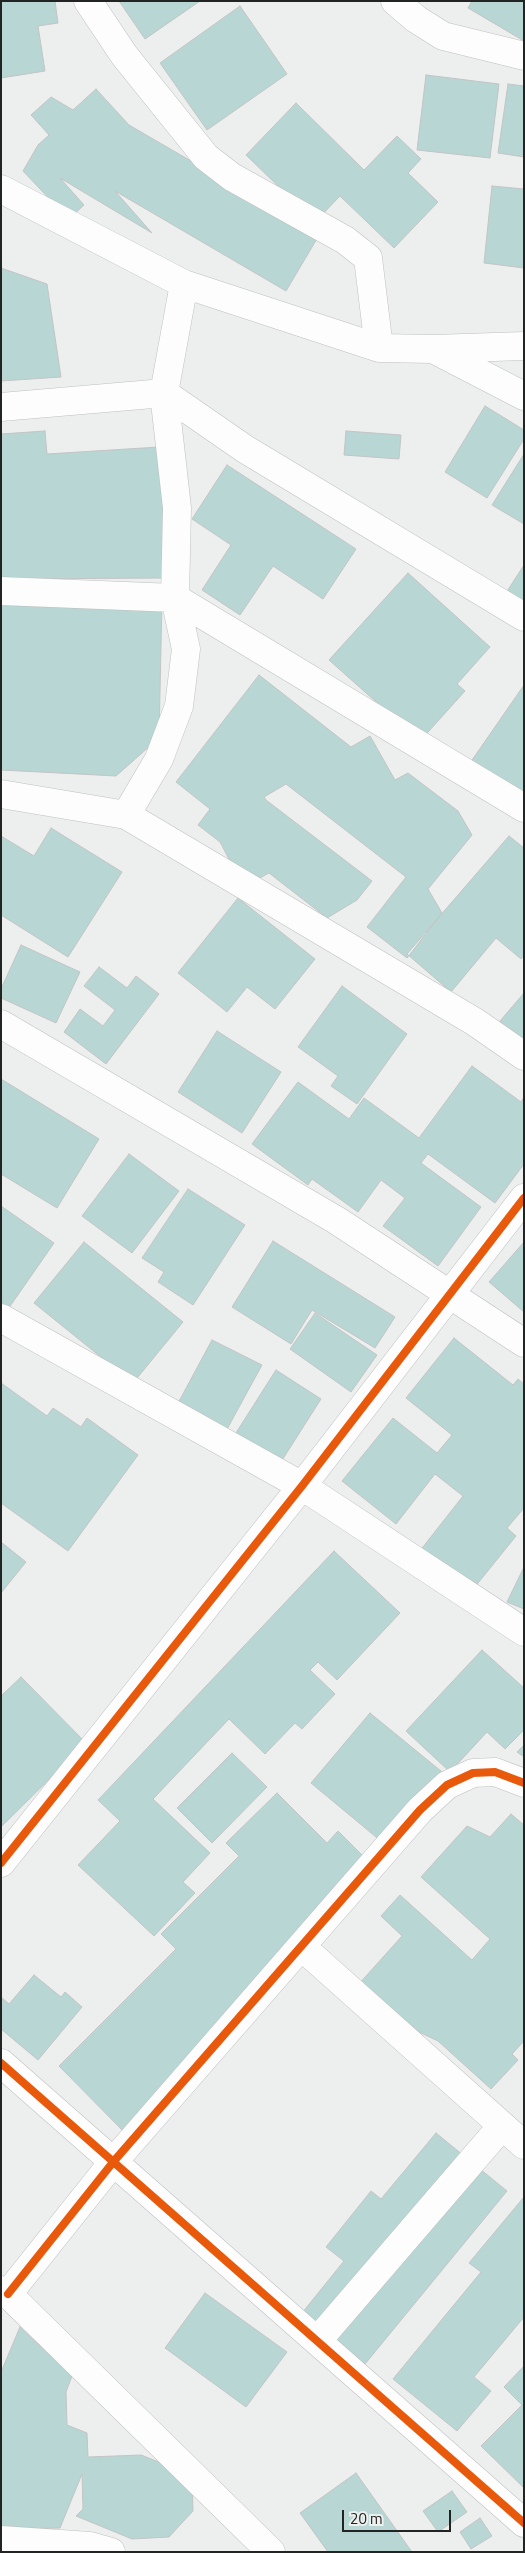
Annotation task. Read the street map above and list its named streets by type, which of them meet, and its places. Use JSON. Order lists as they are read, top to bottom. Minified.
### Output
{"scale_bar":"20 m"}
